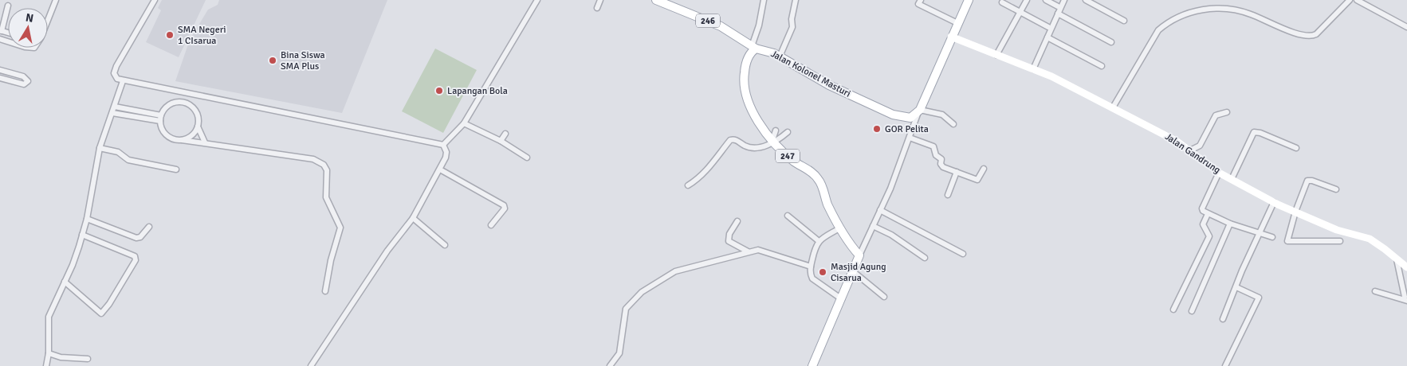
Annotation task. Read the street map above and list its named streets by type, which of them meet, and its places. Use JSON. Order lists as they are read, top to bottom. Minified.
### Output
{"streets":{"main road":["246","Jalan Kolonel Masturi","247"],"street":["Jalan Gandrung"]},"crossings":[["246","Jalan Kolonel Masturi"],["246","247"],["Jalan Kolonel Masturi","247"]],"places":["SMA Negeri 1 CIsarua","Bina Siswa SMA Plus","Lapangan Bola","GOR Pelita","Masjid Agung Cisarua"],"north":"top"}
